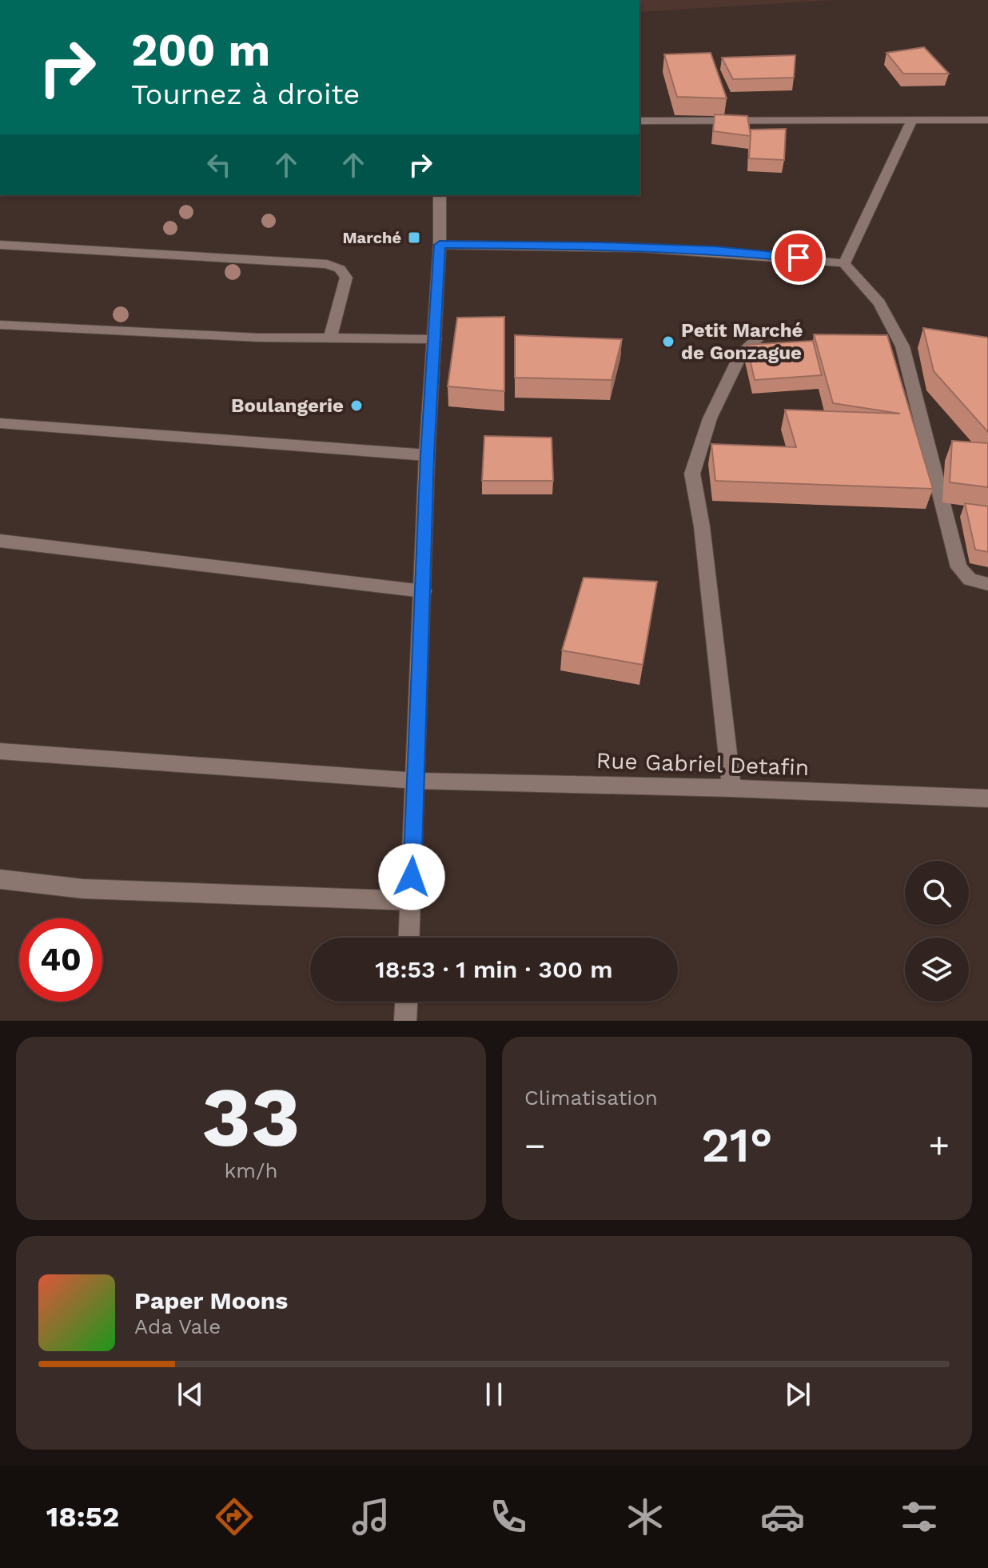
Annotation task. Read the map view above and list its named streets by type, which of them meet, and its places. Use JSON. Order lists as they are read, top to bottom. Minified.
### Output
{"streets":{"street":["Rue Gabriel Detafin"]},"places":{"transit":["Marché"],"other":["Petit Marché de Gonzague","Boulangerie"]},"page":{"turn":["200 m","Tournez à droite"],"limit":"40","trip":"18:53 · 1 min · 300 m","tile":[["33","km/h"],"Climatisation"],"heat":["−","21°","+"],"song":["Paper Moons","Ada Vale"],"tabs":"18:52"}}
